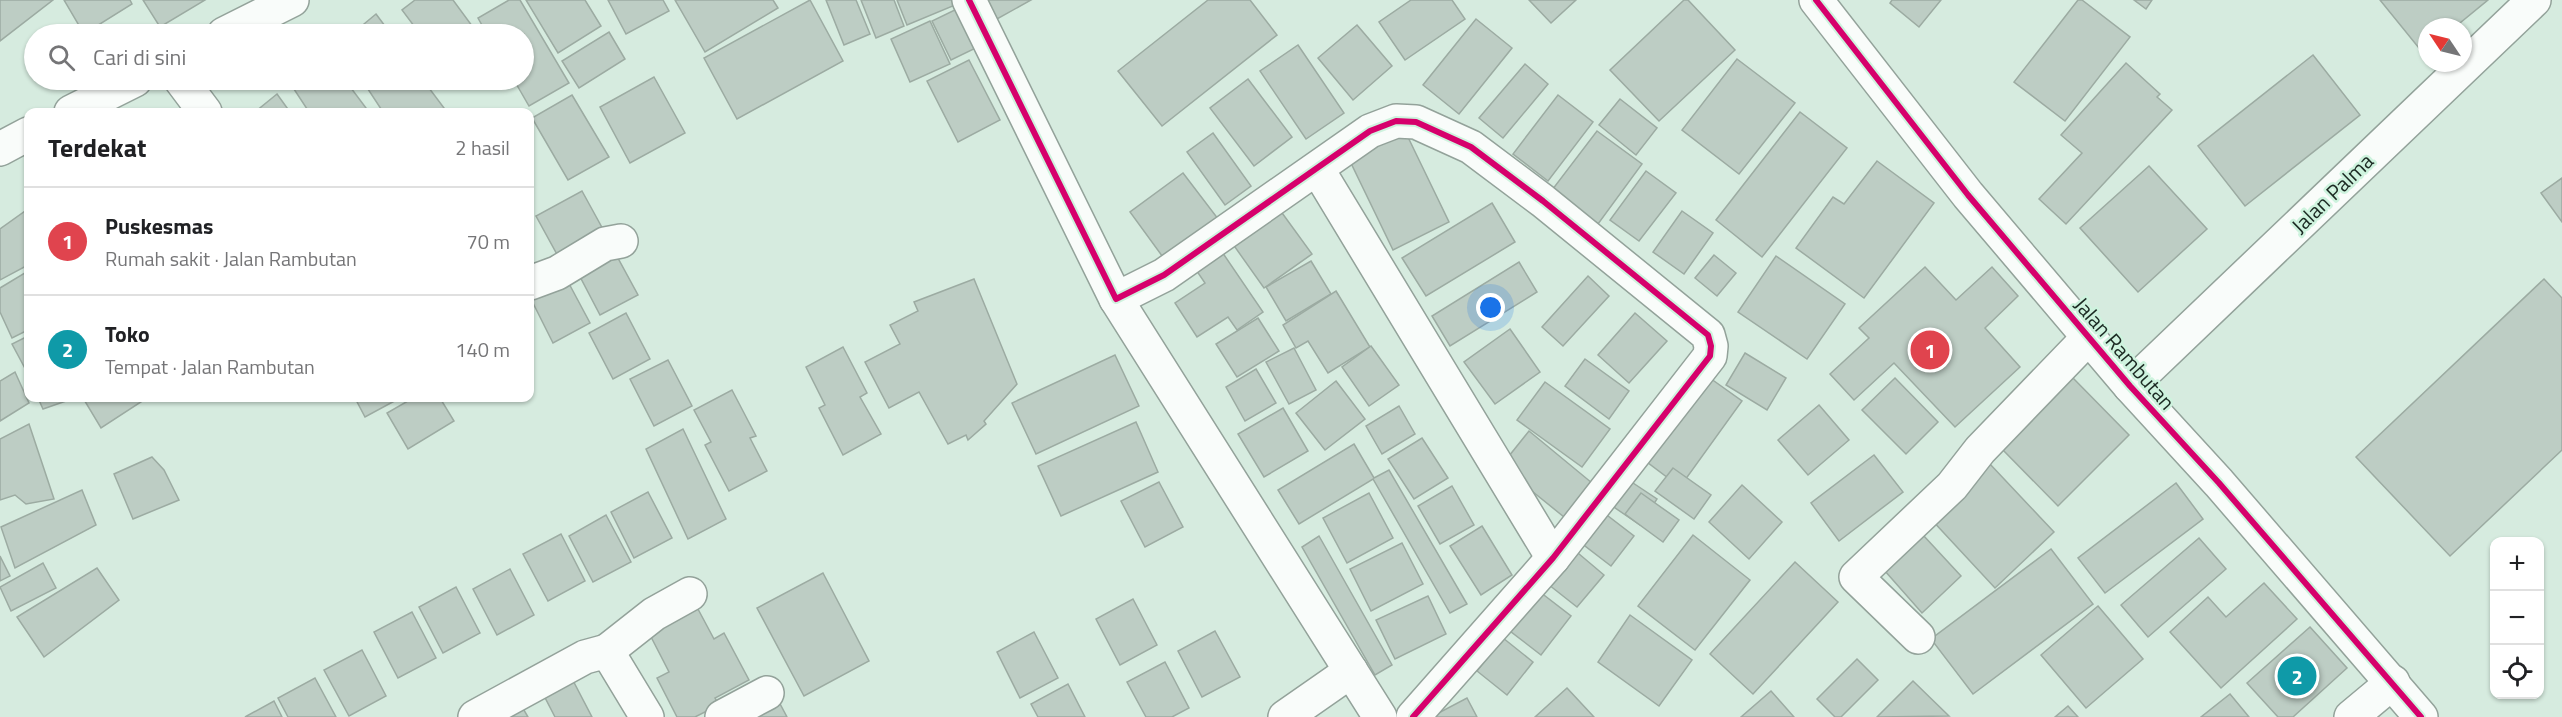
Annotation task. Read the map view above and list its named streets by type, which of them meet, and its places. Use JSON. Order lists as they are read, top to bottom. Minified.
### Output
{"streets":{"street":["Jalan Palma","Jalan Rambutan"]},"crossings":[["Jalan Palma","Jalan Rambutan"]],"north":"top left","page":{"search":"Cari di sini","heading":["Terdekat","2 hasil"],"list":[{"mark":"1","name":"Puskesmas","note":"Rumah sakit · Jalan Rambutan","value":"70 m"},{"mark":"2","name":"Toko","note":"Tempat · Jalan Rambutan","value":"140 m"}],"pins":["1","2"],"map_buttons":["+","−"]}}
